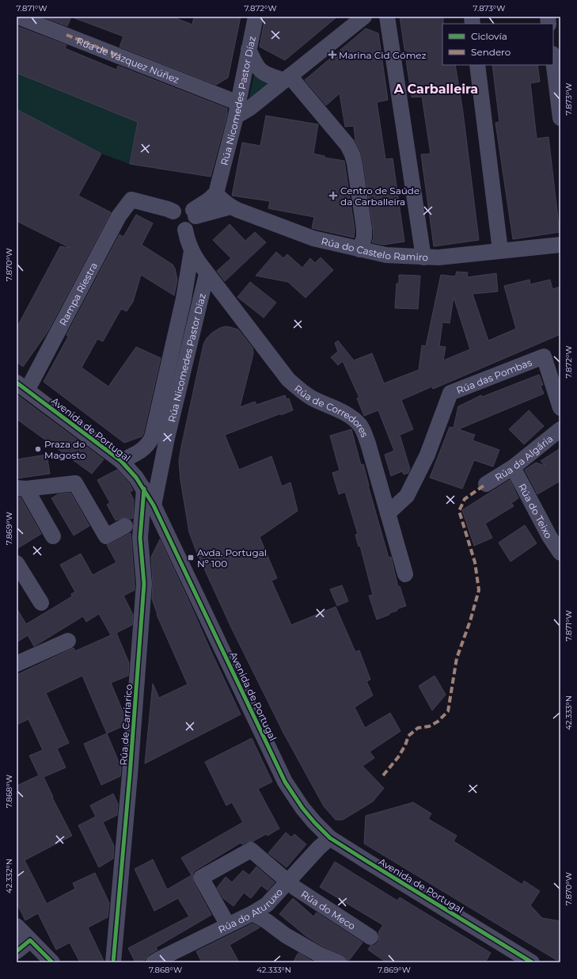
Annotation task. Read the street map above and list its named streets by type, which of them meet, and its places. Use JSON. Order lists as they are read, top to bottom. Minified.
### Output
{"streets":{"street":["Rúa de Vázquez Núñez","Rúa Nicomedes Pastor Díaz","Rúa do Castelo Ramiro","Rampa Riestra","Rúa das Pombas","Rúa de Corredores","Avenida de Portugal","Rúa da Algária","Rúa do Teixo","Rúa de Carriarico","Rúa do Aturuxo","Rúa do Meco"]},"crossings":[["Rúa de Vázquez Núñez","Rúa Nicomedes Pastor Díaz"],["Rúa Nicomedes Pastor Díaz","Rampa Riestra"],["Rúa Nicomedes Pastor Díaz","Rúa de Corredores"],["Rúa Nicomedes Pastor Díaz","Avenida de Portugal"],["Rampa Riestra","Avenida de Portugal"],["Rúa das Pombas","Rúa de Corredores"],["Avenida de Portugal","Rúa de Carriarico"],["Avenida de Portugal","Rúa do Aturuxo"],["Rúa da Algária","Rúa do Teixo"],["Rúa do Aturuxo","Rúa do Meco"]],"districts":["A Carballeira"],"places":{"health":["Marina Cid Gómez","Centro de Saúde da Carballeira"],"other":["Praza do Magosto"],"transit":["Avda. Portugal Nº 100"]},"legend":["Ciclovía","Sendero"],"coordinates":["7.871°W","7.872°W","7.873°W","7.870°W","7.869°W","42.333°N","7.868°W","42.332°N"]}
